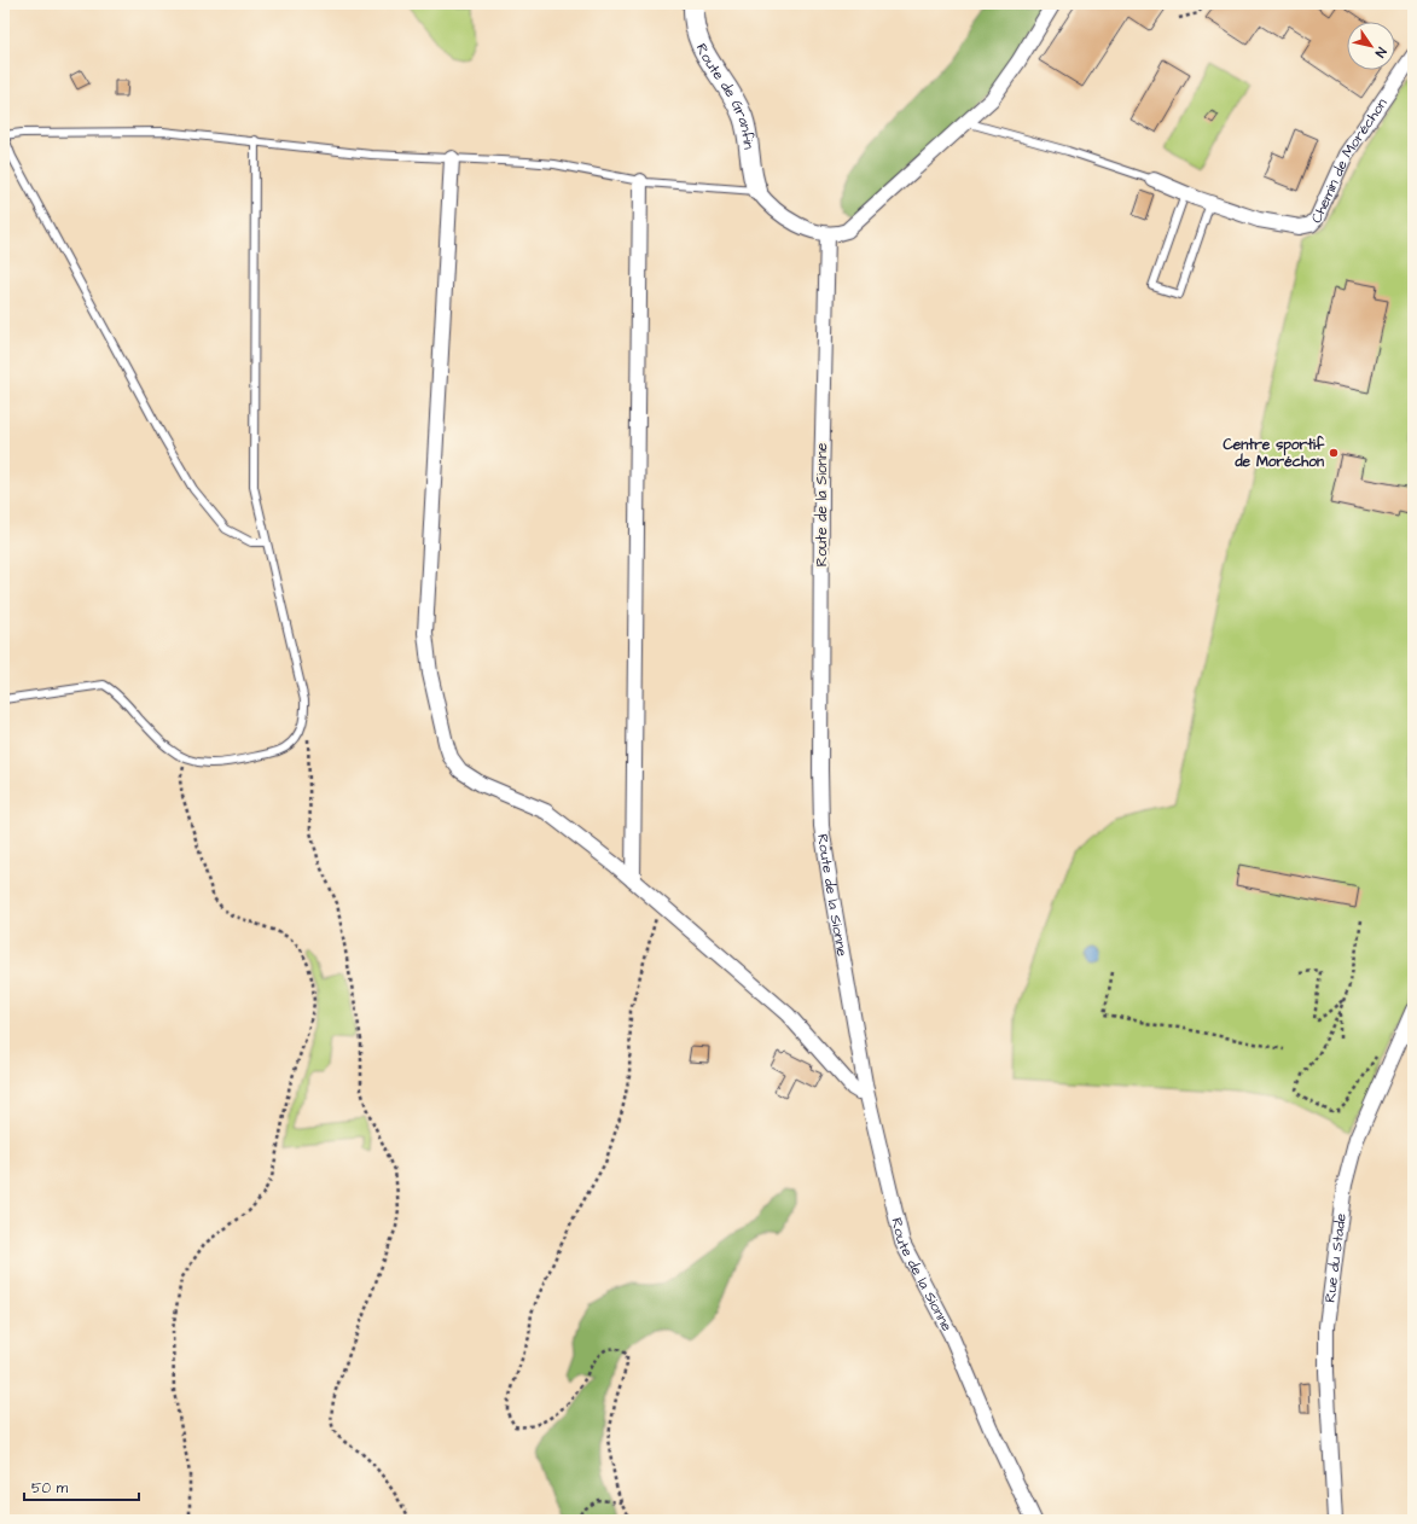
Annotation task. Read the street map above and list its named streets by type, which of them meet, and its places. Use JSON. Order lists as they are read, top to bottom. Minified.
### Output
{"streets":{"street":["Route de Granfin","Chemin de Moréchon","Route de la Sionne","Rue du Stade"]},"places":["Centre sportif de Moréchon"],"scale_bar":"50 m","north":"bottom right"}
